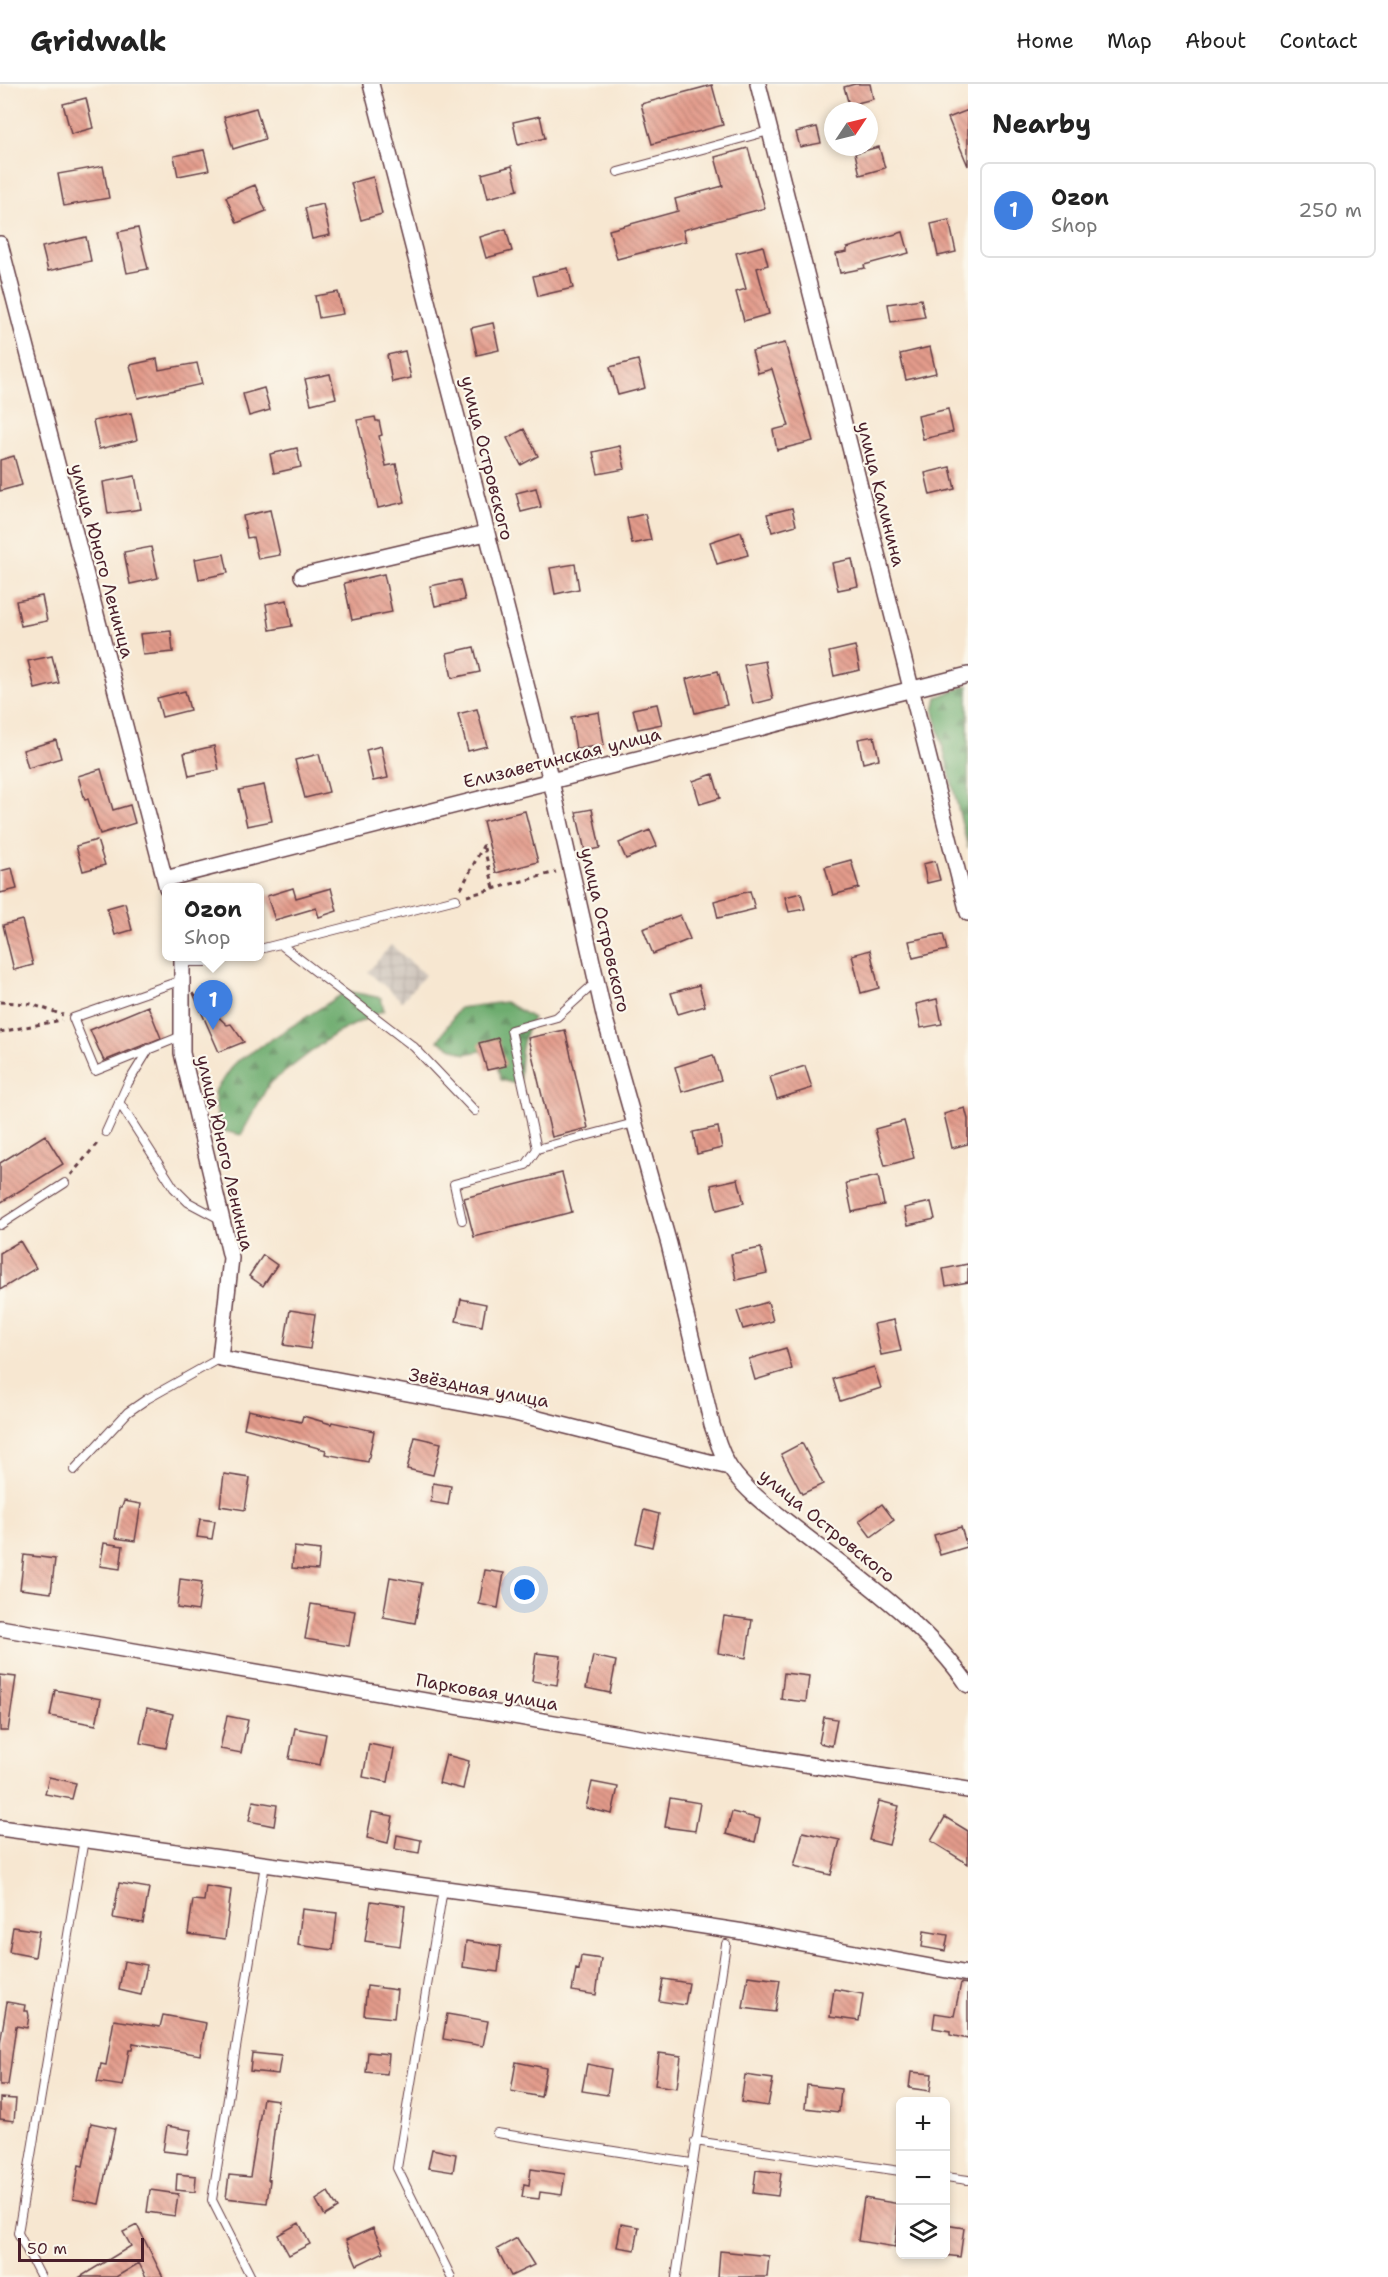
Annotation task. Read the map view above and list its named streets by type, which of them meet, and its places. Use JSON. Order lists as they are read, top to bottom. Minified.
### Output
{"streets":{"street":["улица Островского","улица Калинина","улица Юного Ленинца","Елизаветинская улица","Звёздная улица","Парковая улица"]},"crossings":[["улица Островского","Елизаветинская улица"],["улица Островского","Звёздная улица"],["улица Калинина","Елизаветинская улица"],["улица Юного Ленинца","Елизаветинская улица"],["улица Юного Ленинца","Звёздная улица"]],"scale_bar":"50 m","north":"top right","page":{"header":"Gridwalk","nav":["Home","Map","About","Contact"],"heading":"Nearby","list":[{"mark":"1","name":"Ozon","note":"Shop","value":"250 m"}],"popup":["Ozon","Shop"],"pins":"1","map_buttons":["+","−"],"scale":"50 m"}}
